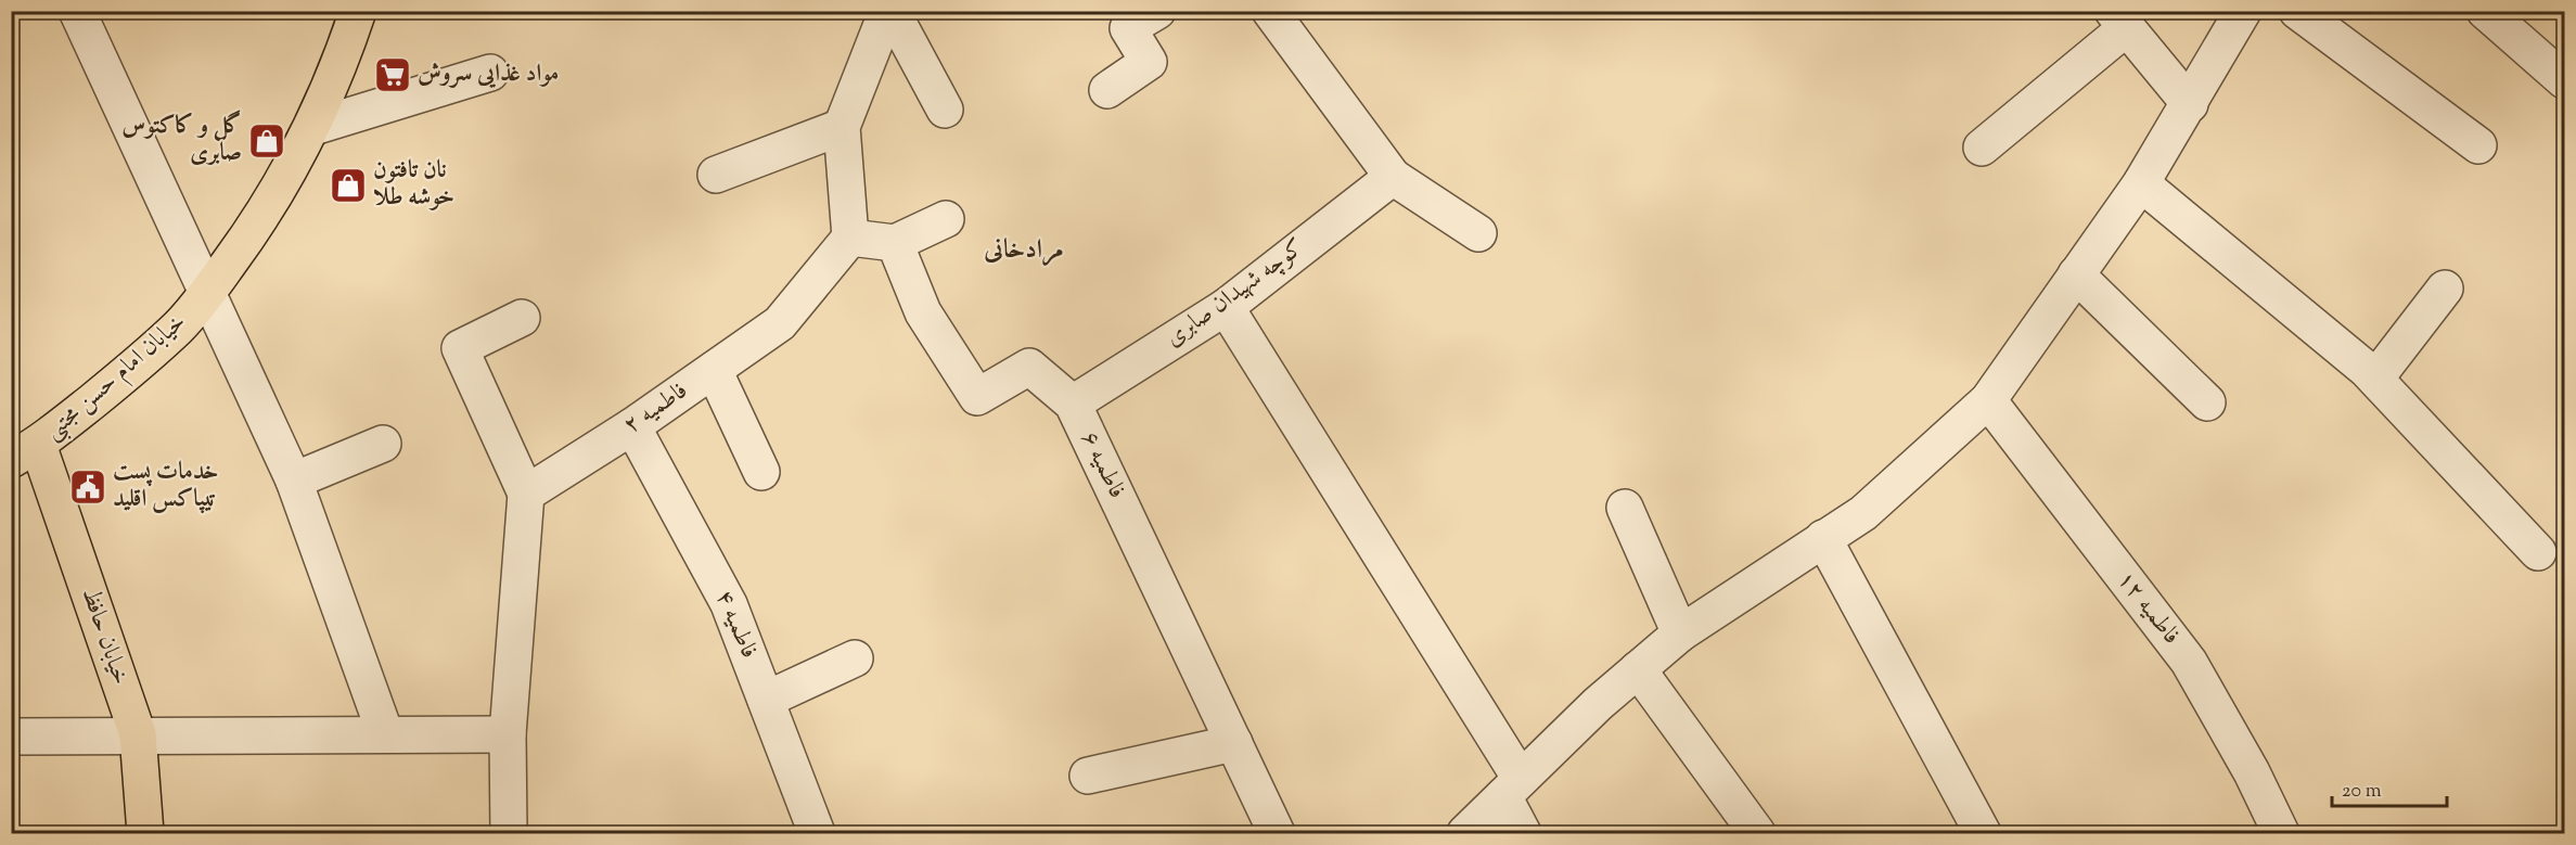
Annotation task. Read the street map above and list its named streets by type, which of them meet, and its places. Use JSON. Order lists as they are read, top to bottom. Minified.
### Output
{"streets":{"main road":["خیابان امام حسن مجتبی","خیابان حافظ"],"street":["کوچه شهیدان صابری","فاطمیه ۲","فاطمیه ۶","فاطمیه ۱۲","فاطمیه ۴"]},"crossings":[["کوچه شهیدان صابری","فاطمیه ۶"],["خیابان امام حسن مجتبی","خیابان حافظ"],["فاطمیه ۲","فاطمیه ۴"]],"districts":["مرادخانی"],"places":{"supermarket":["مواد غذایی سروش"],"shop":["گل و کاکتوس صابری","نان تافتون خوشه طلا"],"public building":["خدمات پست تیپاکس اقلید"]},"scale_bar":"20 m"}
